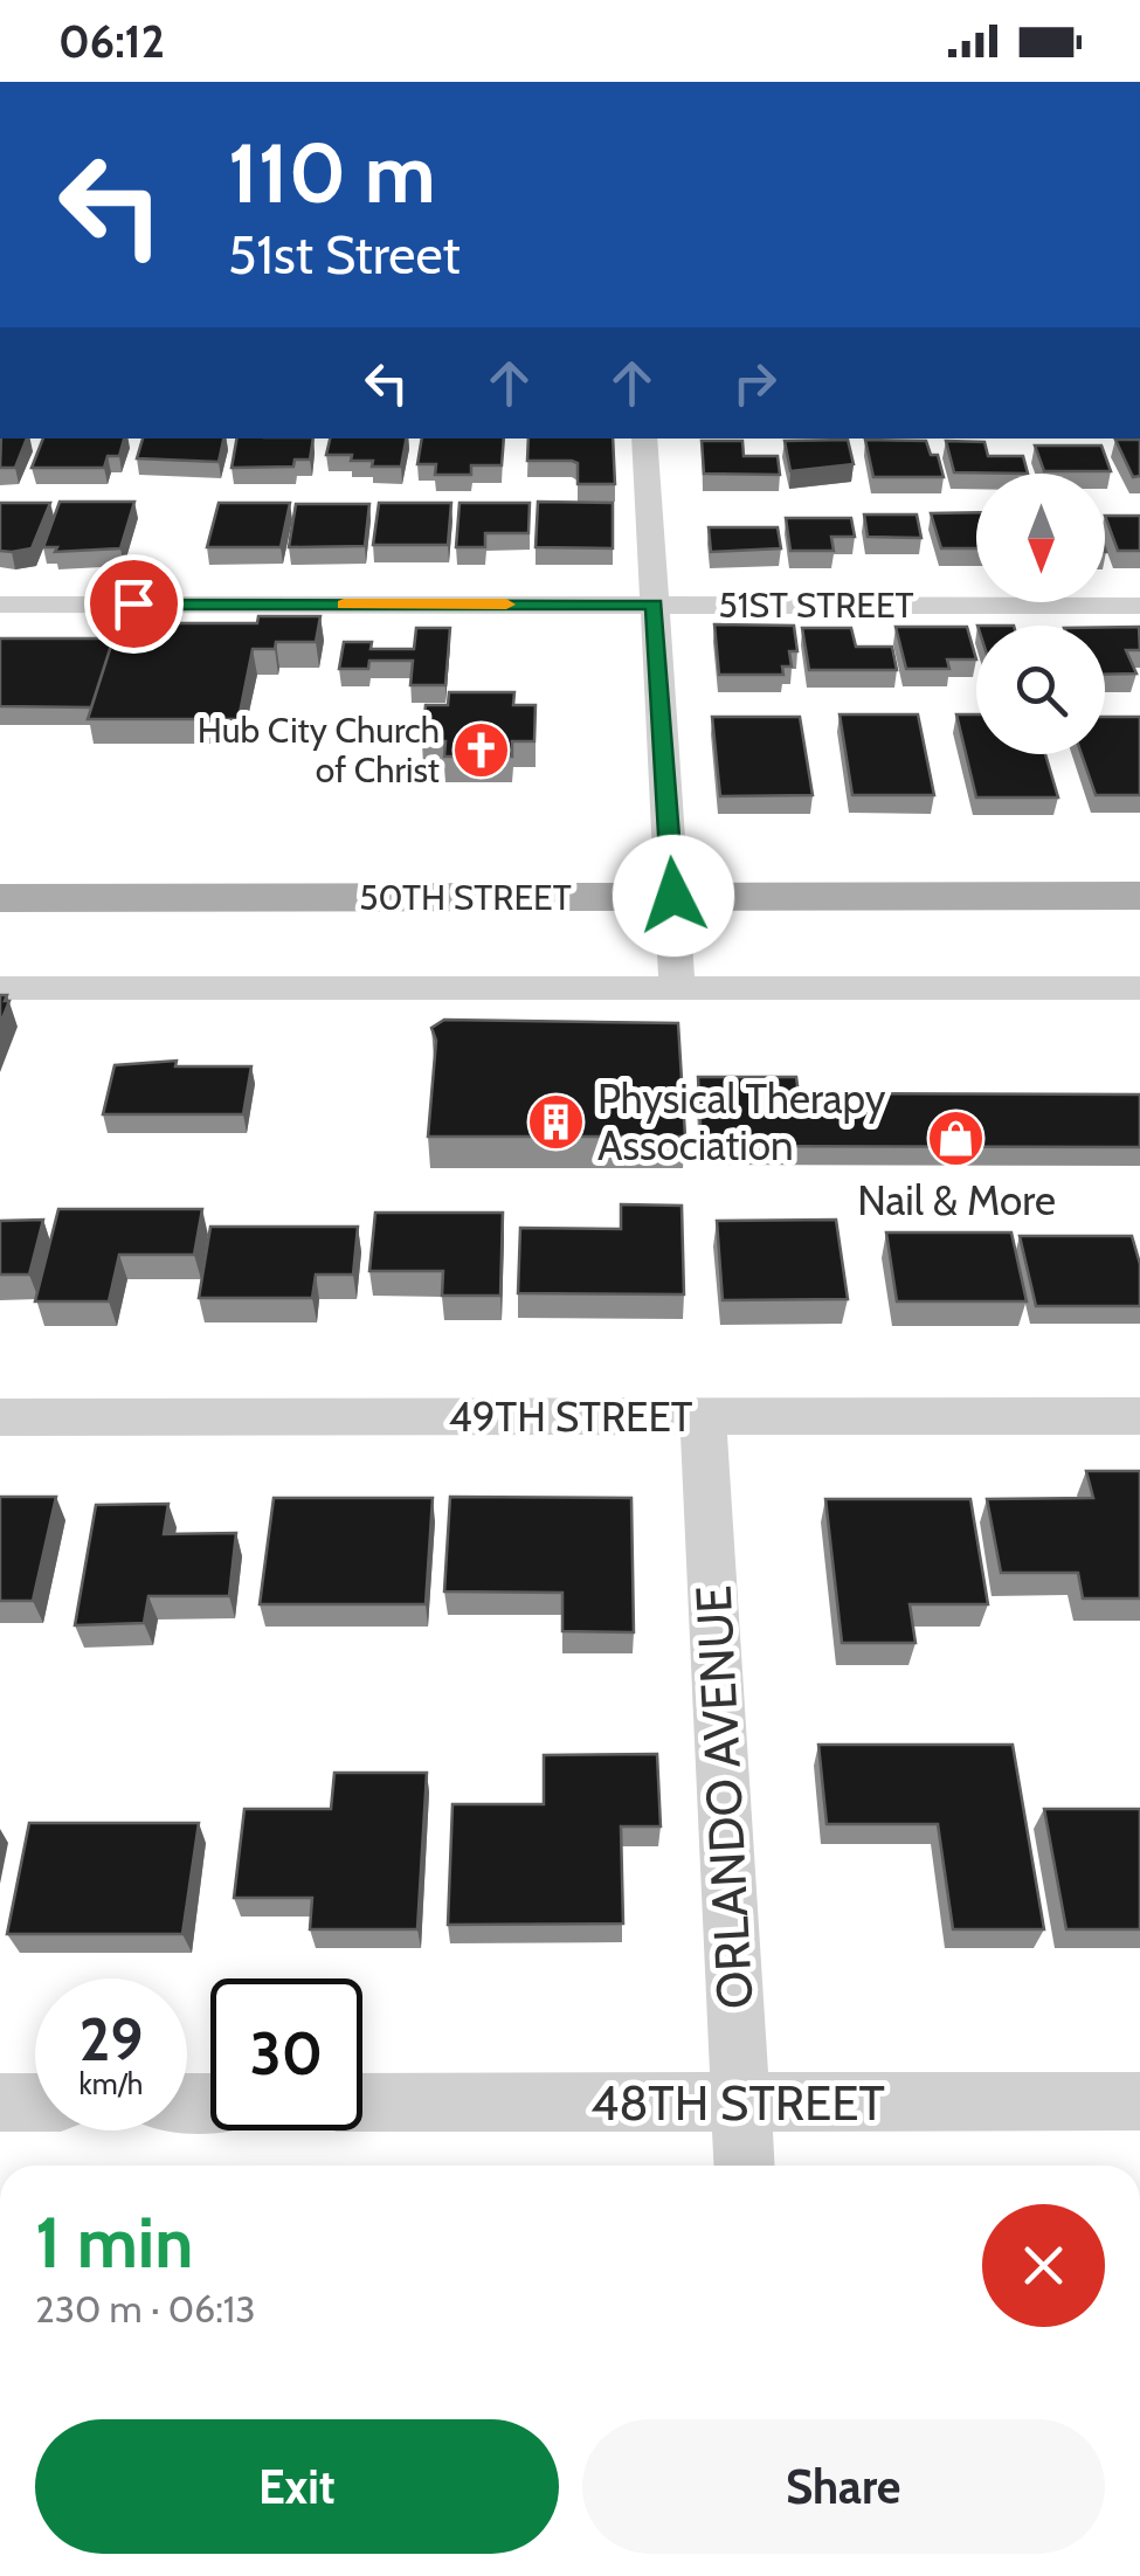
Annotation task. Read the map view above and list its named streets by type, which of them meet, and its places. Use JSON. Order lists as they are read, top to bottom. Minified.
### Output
{"streets":{"main road":["50TH STREET"],"street":["51ST STREET","49TH STREET","ORLANDO AVENUE","48TH STREET"]},"crossings":[["49TH STREET","ORLANDO AVENUE"],["ORLANDO AVENUE","48TH STREET"]],"places":{"church":["Hub City Church of Christ"],"building":["Physical Therapy Association"],"shop":["Nail & More"]},"north":"bottom","page":{"status":"06:12","turn":["110 m","51st Street"],"speed":"29 km/h","limit":"30","heading":["1 min","230 m · 06:13"],"buttons":["Exit","Share"]}}
